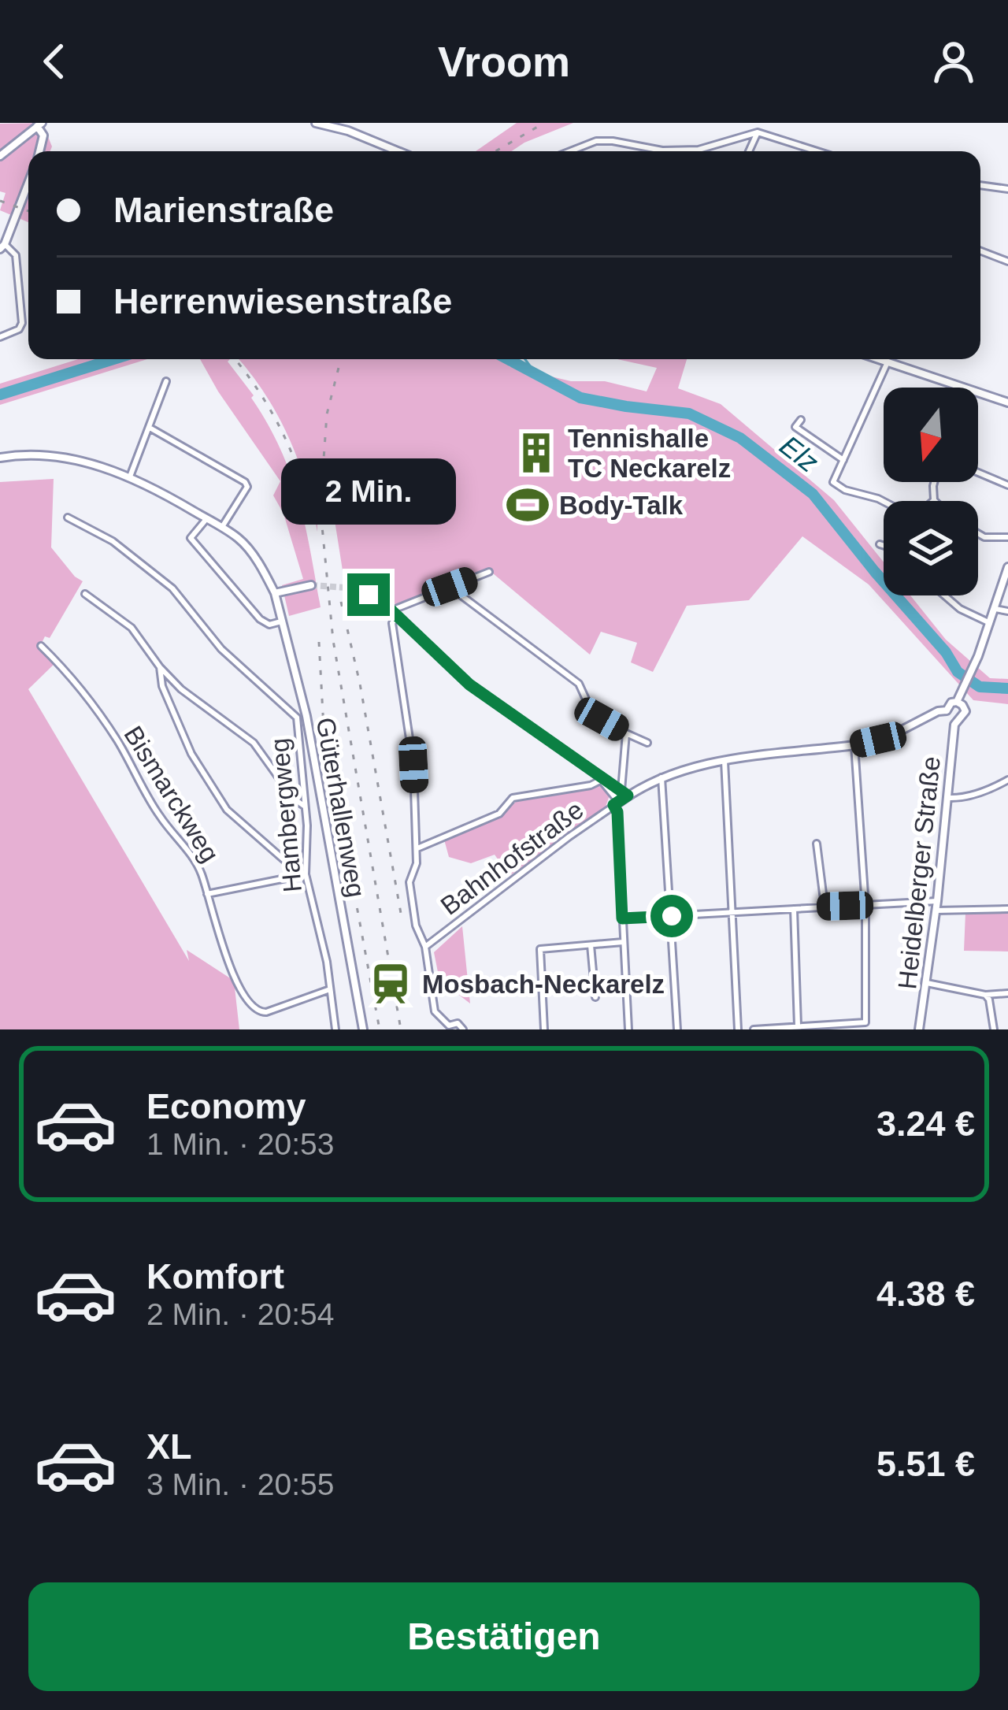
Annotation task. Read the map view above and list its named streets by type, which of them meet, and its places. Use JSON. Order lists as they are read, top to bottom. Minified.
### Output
{"streets":{"street":["Bismarckweg","Güterhallenweg","Hambergweg","Bahnhofstraße","Heidelberger Straße"]},"crossings":[["Bismarckweg","Hambergweg"],["Güterhallenweg","Hambergweg"],["Bahnhofstraße","Heidelberger Straße"]],"water":["Elz"],"places":{"building":["Tennishalle TC Neckarelz"],"sports":["Body-Talk"],"station":["Mosbach-Neckarelz"]},"north":"bottom","page":{"header":"Vroom","banner":["Marienstraße","Herrenwiesenstraße"],"bubble":"2 Min.","list":[{"name":"Economy","note":"1 Min. · 20:53","value":"3.24 €"},{"name":"Komfort","note":"2 Min. · 20:54","value":"4.38 €"},{"name":"XL","note":"3 Min. · 20:55","value":"5.51 €"}],"buttons":"Bestätigen"}}
